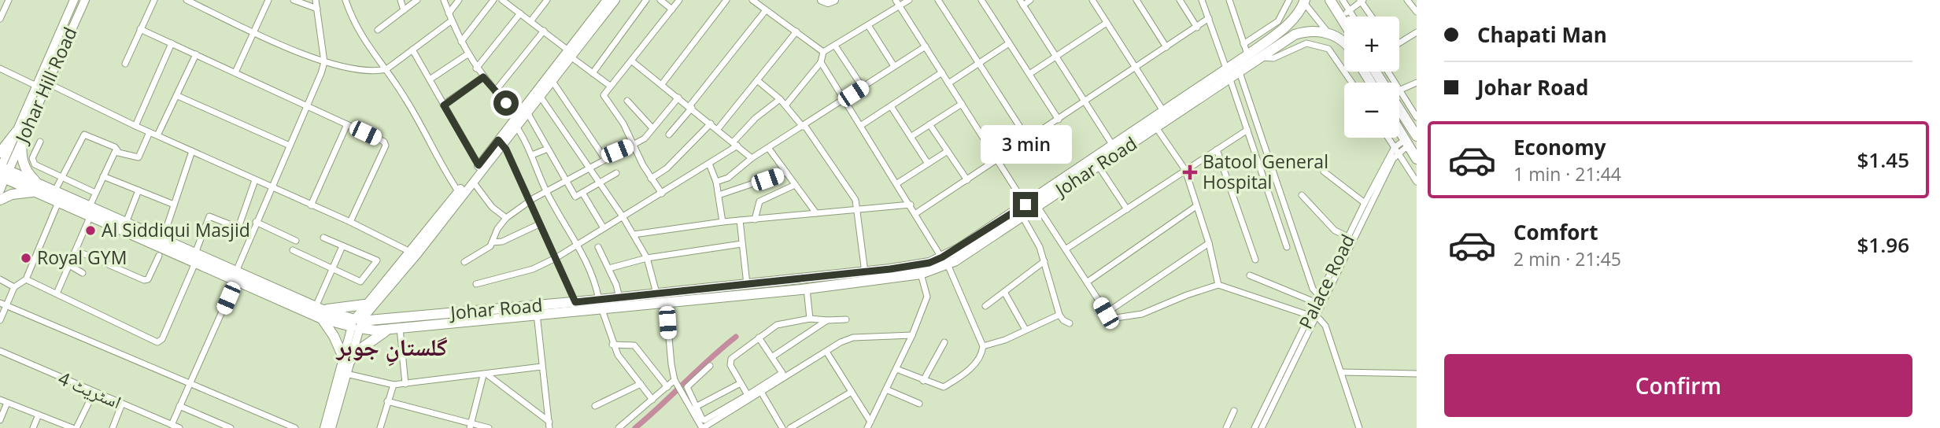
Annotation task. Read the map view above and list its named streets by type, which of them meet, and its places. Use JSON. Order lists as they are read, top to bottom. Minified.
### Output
{"streets":{"main road":["Johar Road"],"street":["Johar Hill Road","Palace Road","اسٹریٹ 4"]},"crossings":[["Johar Hill Road","Johar Road"]],"districts":["گلستانِ جوہر"],"places":{"health":["Batool General Hospital"],"other":["Al Siddiqui Masjid","Royal GYM"]},"page":{"banner":["Chapati Man","Johar Road"],"map_buttons":["+","−"],"list":[{"name":"Economy","note":"1 min · 21:44","value":"$1.45"},{"name":"Comfort","note":"2 min · 21:45","value":"$1.96"}],"bubble":"3 min","buttons":"Confirm"}}
